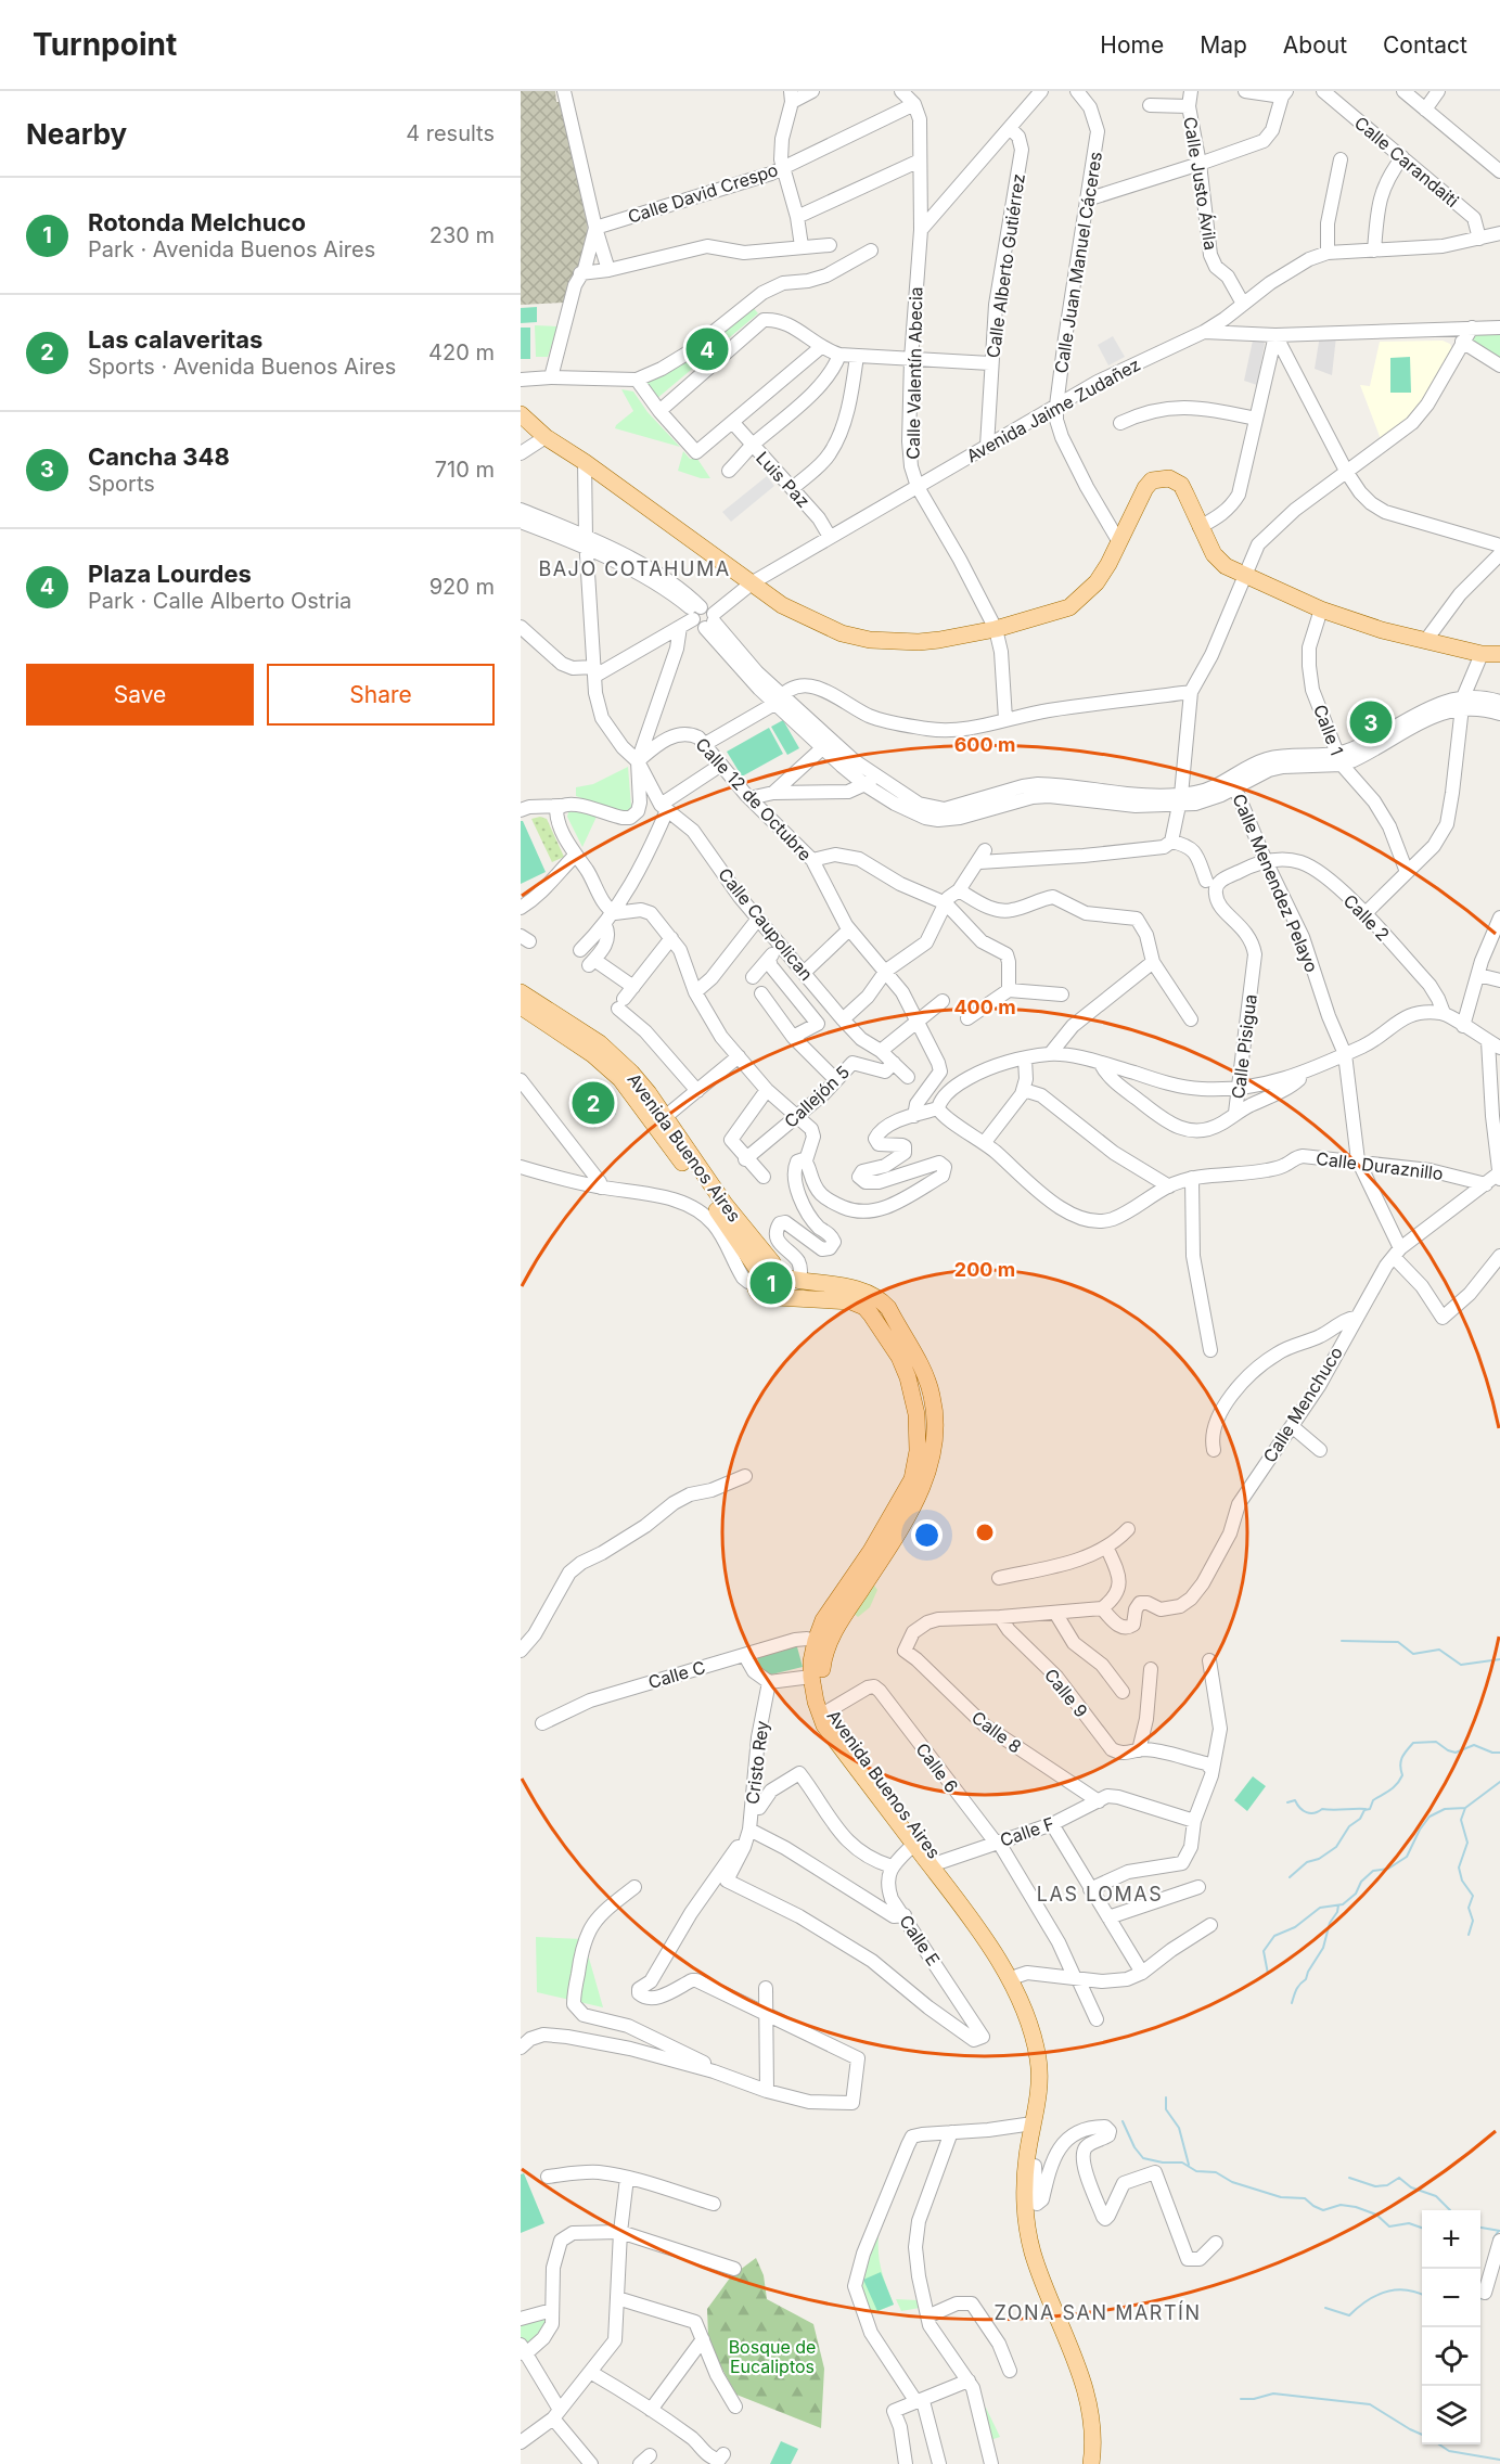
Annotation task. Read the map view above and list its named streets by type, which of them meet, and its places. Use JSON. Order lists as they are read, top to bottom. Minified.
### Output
{"streets":{"main road":["Avenida Buenos Aires"],"street":["Calle Carandaiti","Calle Justo Ávila","Calle David Crespo","Calle Juan Manuel Cáceres","Calle Alberto Gutiérrez","Calle Valentín Abecia","Avenida Jaime Zudañez","Luis Paz","Calle 1","Calle 12 de Octubre","Calle Menendez Pelayo","Calle 2","Calle Caupolican","Calle Pisigua","Callejón 5","Calle Duraznillo","Calle Menchuco","Calle C","Calle 9","Calle 8","Cristo Rey","Calle 6","Calle F","Calle E"]},"crossings":[["Calle David Crespo","Calle Valentín Abecia"],["Calle Juan Manuel Cáceres","Avenida Jaime Zudañez"],["Calle Alberto Gutiérrez","Avenida Jaime Zudañez"],["Calle Valentín Abecia","Avenida Jaime Zudañez"],["Avenida Jaime Zudañez","Luis Paz"],["Avenida Jaime Zudañez","Calle Caupolican"],["Calle 12 de Octubre","Calle Caupolican"],["Calle Menendez Pelayo","Calle 2"],["Calle Menendez Pelayo","Calle Pisigua"],["Calle Menendez Pelayo","Calle Duraznillo"],["Calle Menendez Pelayo","Calle Menchuco"],["Calle 2","Calle Pisigua"],["Calle Caupolican","Callejón 5"],["Avenida Buenos Aires","Calle C"],["Avenida Buenos Aires","Calle 6"],["Avenida Buenos Aires","Calle F"],["Calle Duraznillo","Calle Menchuco"],["Calle 9","Calle 8"],["Calle 8","Calle F"],["Cristo Rey","Calle E"],["Calle 6","Calle F"]],"districts":["BAJO COTAHUMA","LAS LOMAS","ZONA SAN MARTÍN"],"parks":["Bosque de Eucaliptos"],"page":{"header":"Turnpoint","nav":["Home","Map","About","Contact"],"heading":["Nearby","4 results"],"list":[{"mark":"1","name":"Rotonda Melchuco","note":"Park · Avenida Buenos Aires","value":"230 m"},{"mark":"2","name":"Las calaveritas","note":"Sports · Avenida Buenos Aires","value":"420 m"},{"mark":"3","name":"Cancha 348","note":"Sports","value":"710 m"},{"mark":"4","name":"Plaza Lourdes","note":"Park · Calle Alberto Ostria","value":"920 m"}],"pins":["4","3","2","1"],"buttons":["Save","Share"],"map_buttons":["+","−"]},"rings":["600 m","400 m","200 m"]}
